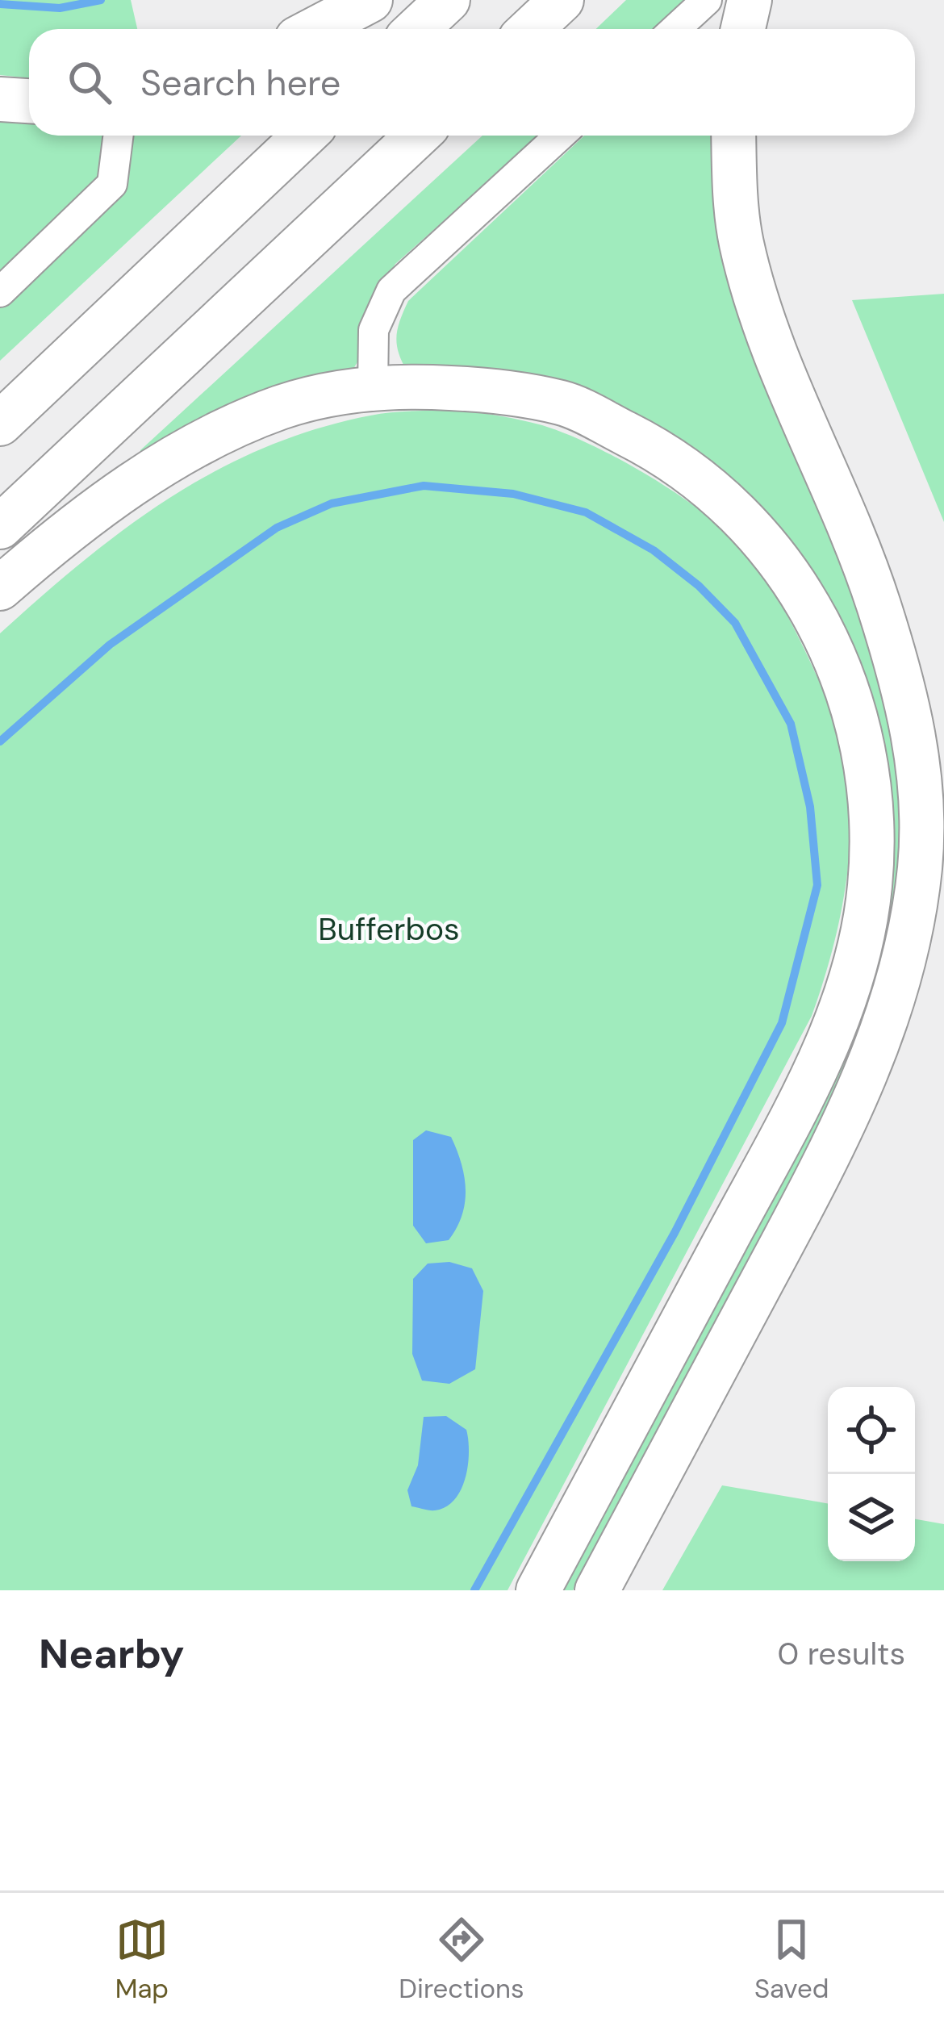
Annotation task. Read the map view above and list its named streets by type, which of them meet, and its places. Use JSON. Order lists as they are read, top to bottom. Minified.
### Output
{"parks":["Bufferbos"],"page":{"search":"Search here","heading":["Nearby","0 results"],"nav":["Map","Directions","Saved"]}}
